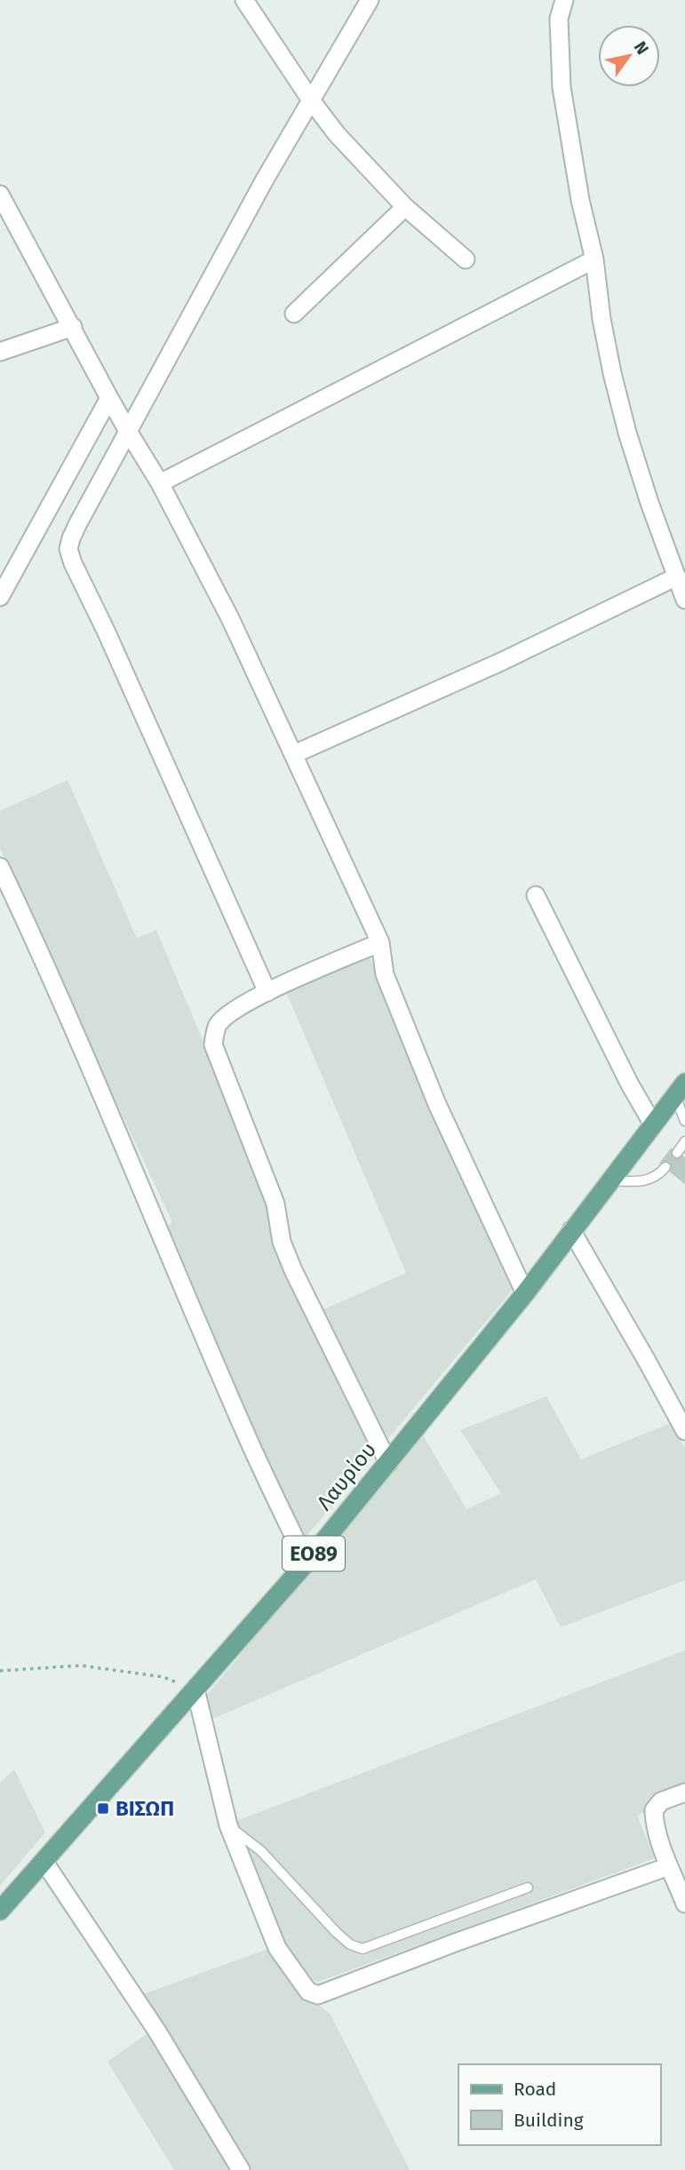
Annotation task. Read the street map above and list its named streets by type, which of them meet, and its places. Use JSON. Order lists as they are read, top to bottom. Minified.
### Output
{"streets":{"main road":["Λαυρίου","ΕΟ89"]},"places":{"transit":["ΒΙΣΩΠ"]},"legend":["Road","Building"],"north":"top right"}
